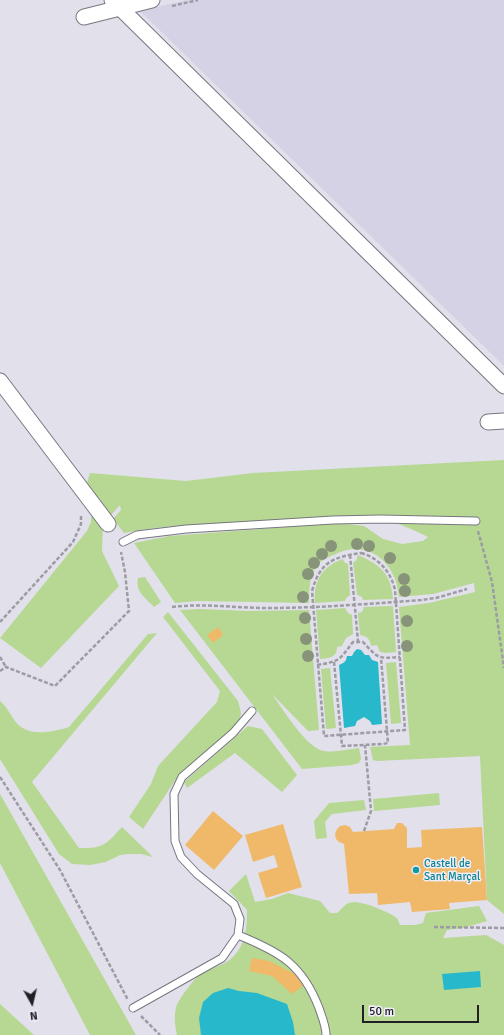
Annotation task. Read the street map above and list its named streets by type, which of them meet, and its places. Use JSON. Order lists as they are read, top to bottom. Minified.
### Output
{"places":["Castell de Sant Marçal"],"scale_bar":"50 m","north":"bottom"}
